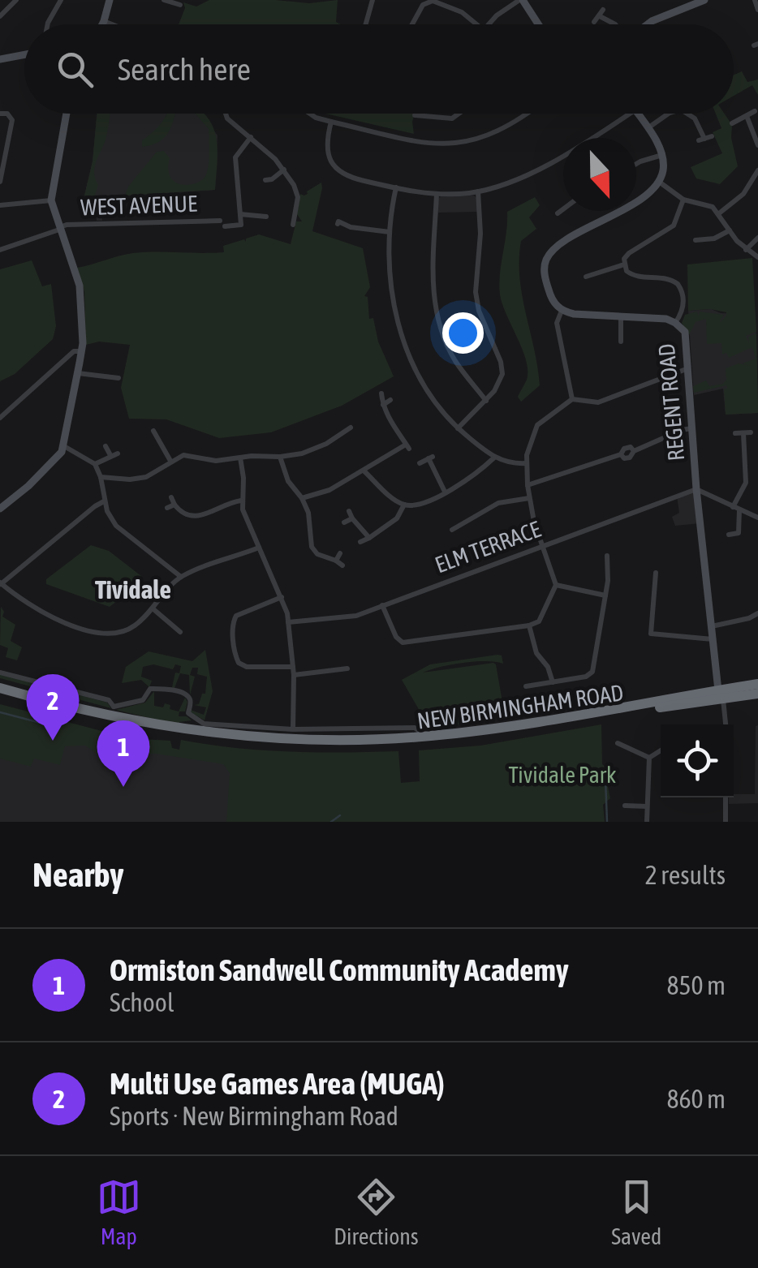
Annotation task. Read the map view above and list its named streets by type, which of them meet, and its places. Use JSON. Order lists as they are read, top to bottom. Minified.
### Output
{"streets":{"highway":["NEW BIRMINGHAM ROAD"],"street":["WEST AVENUE","REGENT ROAD","ELM TERRACE"]},"crossings":[["REGENT ROAD","ELM TERRACE"],["REGENT ROAD","NEW BIRMINGHAM ROAD"]],"districts":["Tividale"],"parks":["Tividale Park"],"north":"bottom","page":{"search":"Search here","pins":["2","1"],"heading":["Nearby","2 results"],"list":[{"mark":"1","name":"Ormiston Sandwell Community Academy","note":"School","value":"850 m"},{"mark":"2","name":"Multi Use Games Area (MUGA)","note":"Sports · New Birmingham Road","value":"860 m"}],"nav":["Map","Directions","Saved"]}}
